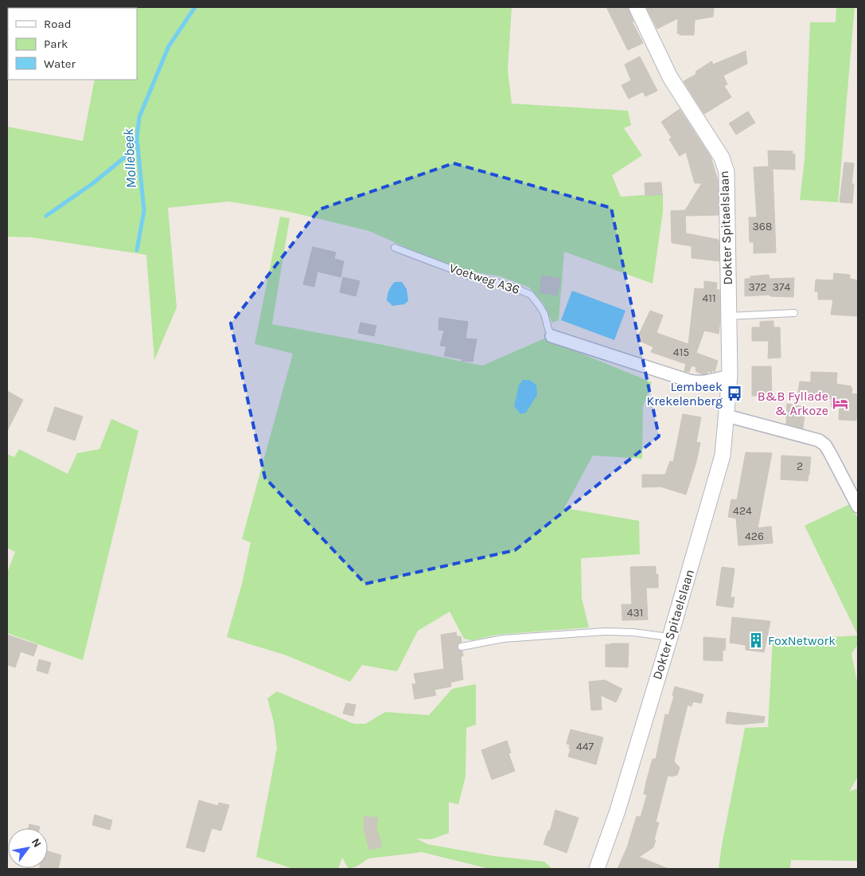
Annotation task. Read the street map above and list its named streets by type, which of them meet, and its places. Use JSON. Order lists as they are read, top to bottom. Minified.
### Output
{"streets":{"street":["Dokter Spitaelslaan"],"lane":["Voetweg A36"]},"water":["Mollebeek"],"places":{"bus stop":["Lembeek Krekelenberg"],"hotel":["B&B Fyllade & Arkoze"],"building":["FoxNetwork"]},"house_numbers":["368","372","374","411","415","2","424","426","431","447"],"legend":["Road","Park","Water"],"north":"top right"}
